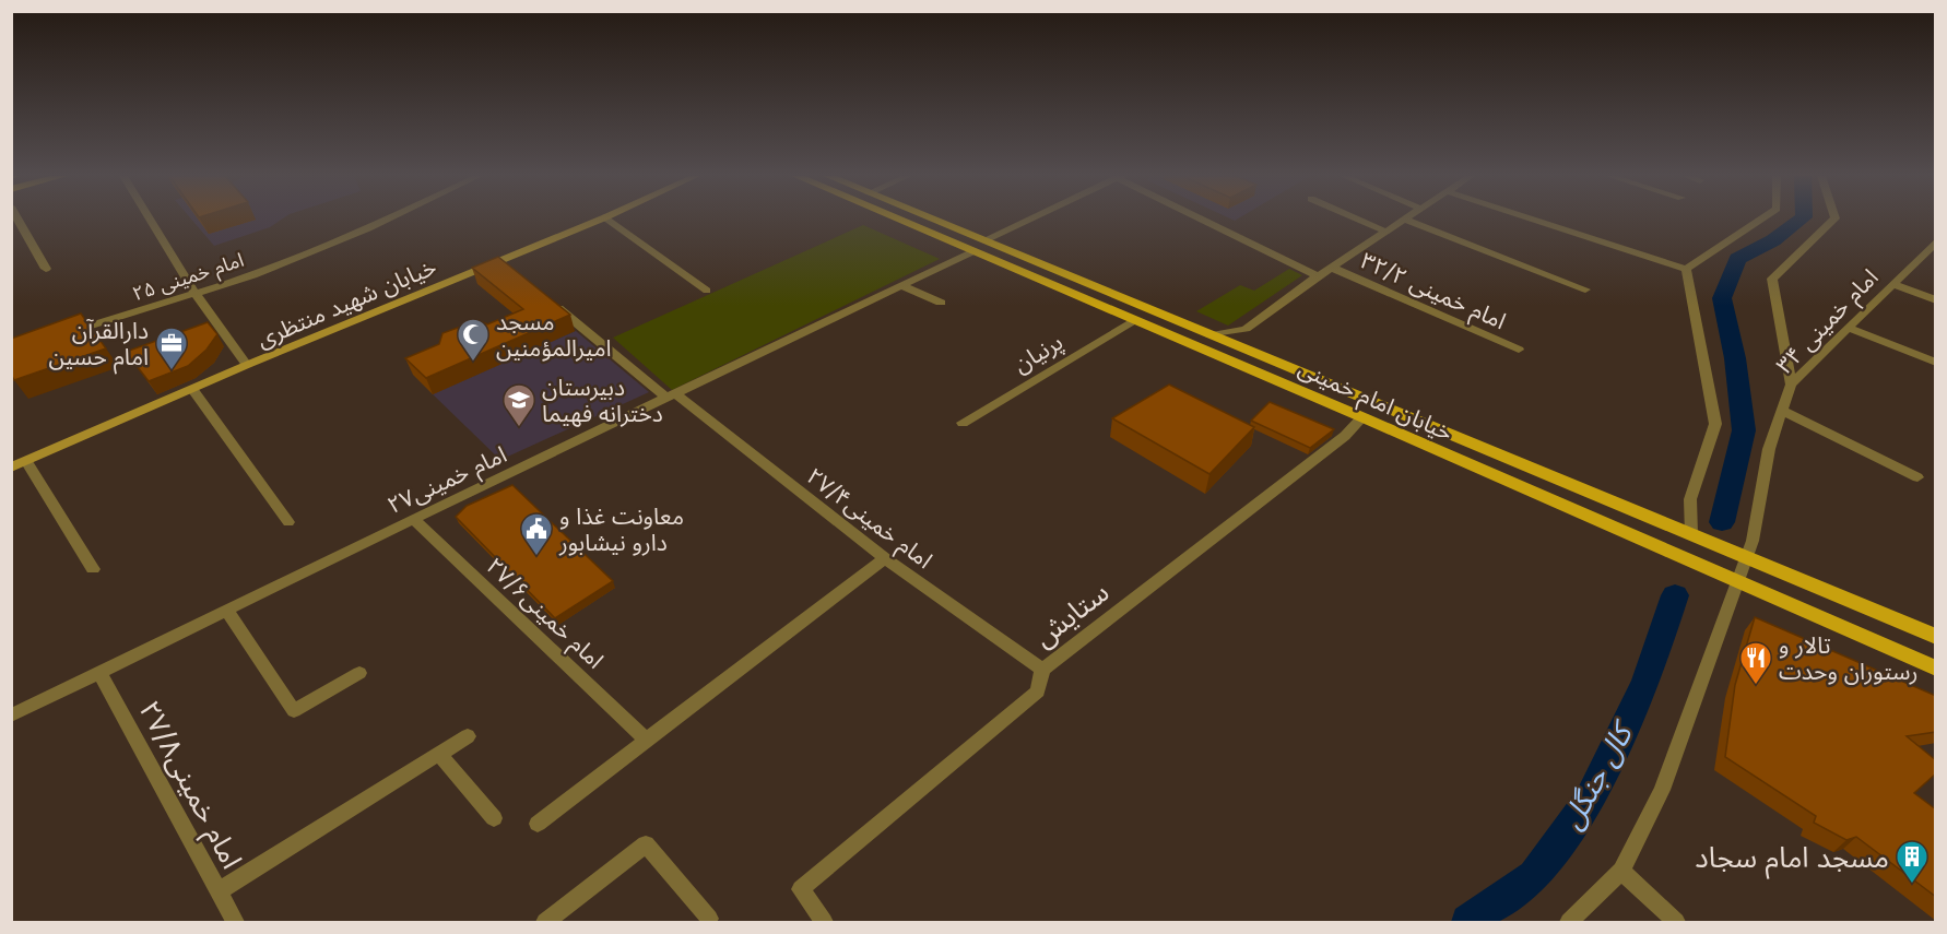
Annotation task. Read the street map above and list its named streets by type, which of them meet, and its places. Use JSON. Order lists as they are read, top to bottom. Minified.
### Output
{"streets":{"main road":["خیابان امام خمینی"],"street":["امام خمینی ۲۵","امام خمینی ۳۲/۲","خیابان شهید منتظری","امام خمینی ۳۴","پرنیان","امام خمینی۲۷","امام خمینی۲۷/۴","امام خمینی۲۷/۶","ستایش","امام خمینی۲۷/۸"]},"crossings":[["امام خمینی ۳۴","خیابان امام خمینی"],["پرنیان","خیابان امام خمینی"],["خیابان امام خمینی","امام خمینی۲۷"],["خیابان امام خمینی","ستایش"],["امام خمینی۲۷","امام خمینی۲۷/۴"],["امام خمینی۲۷","امام خمینی۲۷/۶"],["امام خمینی۲۷","امام خمینی۲۷/۸"],["امام خمینی۲۷/۴","ستایش"]],"water":["کال جنگل"],"places":{"mosque":["مسجد امیرالمؤمنین"],"office":["دارالقرآن امام حسین"],"school or university":["دبیرستان دخترانه فهیما"],"public building":["معاونت غذا و دارو نیشابور"],"restaurant":["تالار و رستوران وحدت"],"building":["مسجد امام سجاد"]}}
